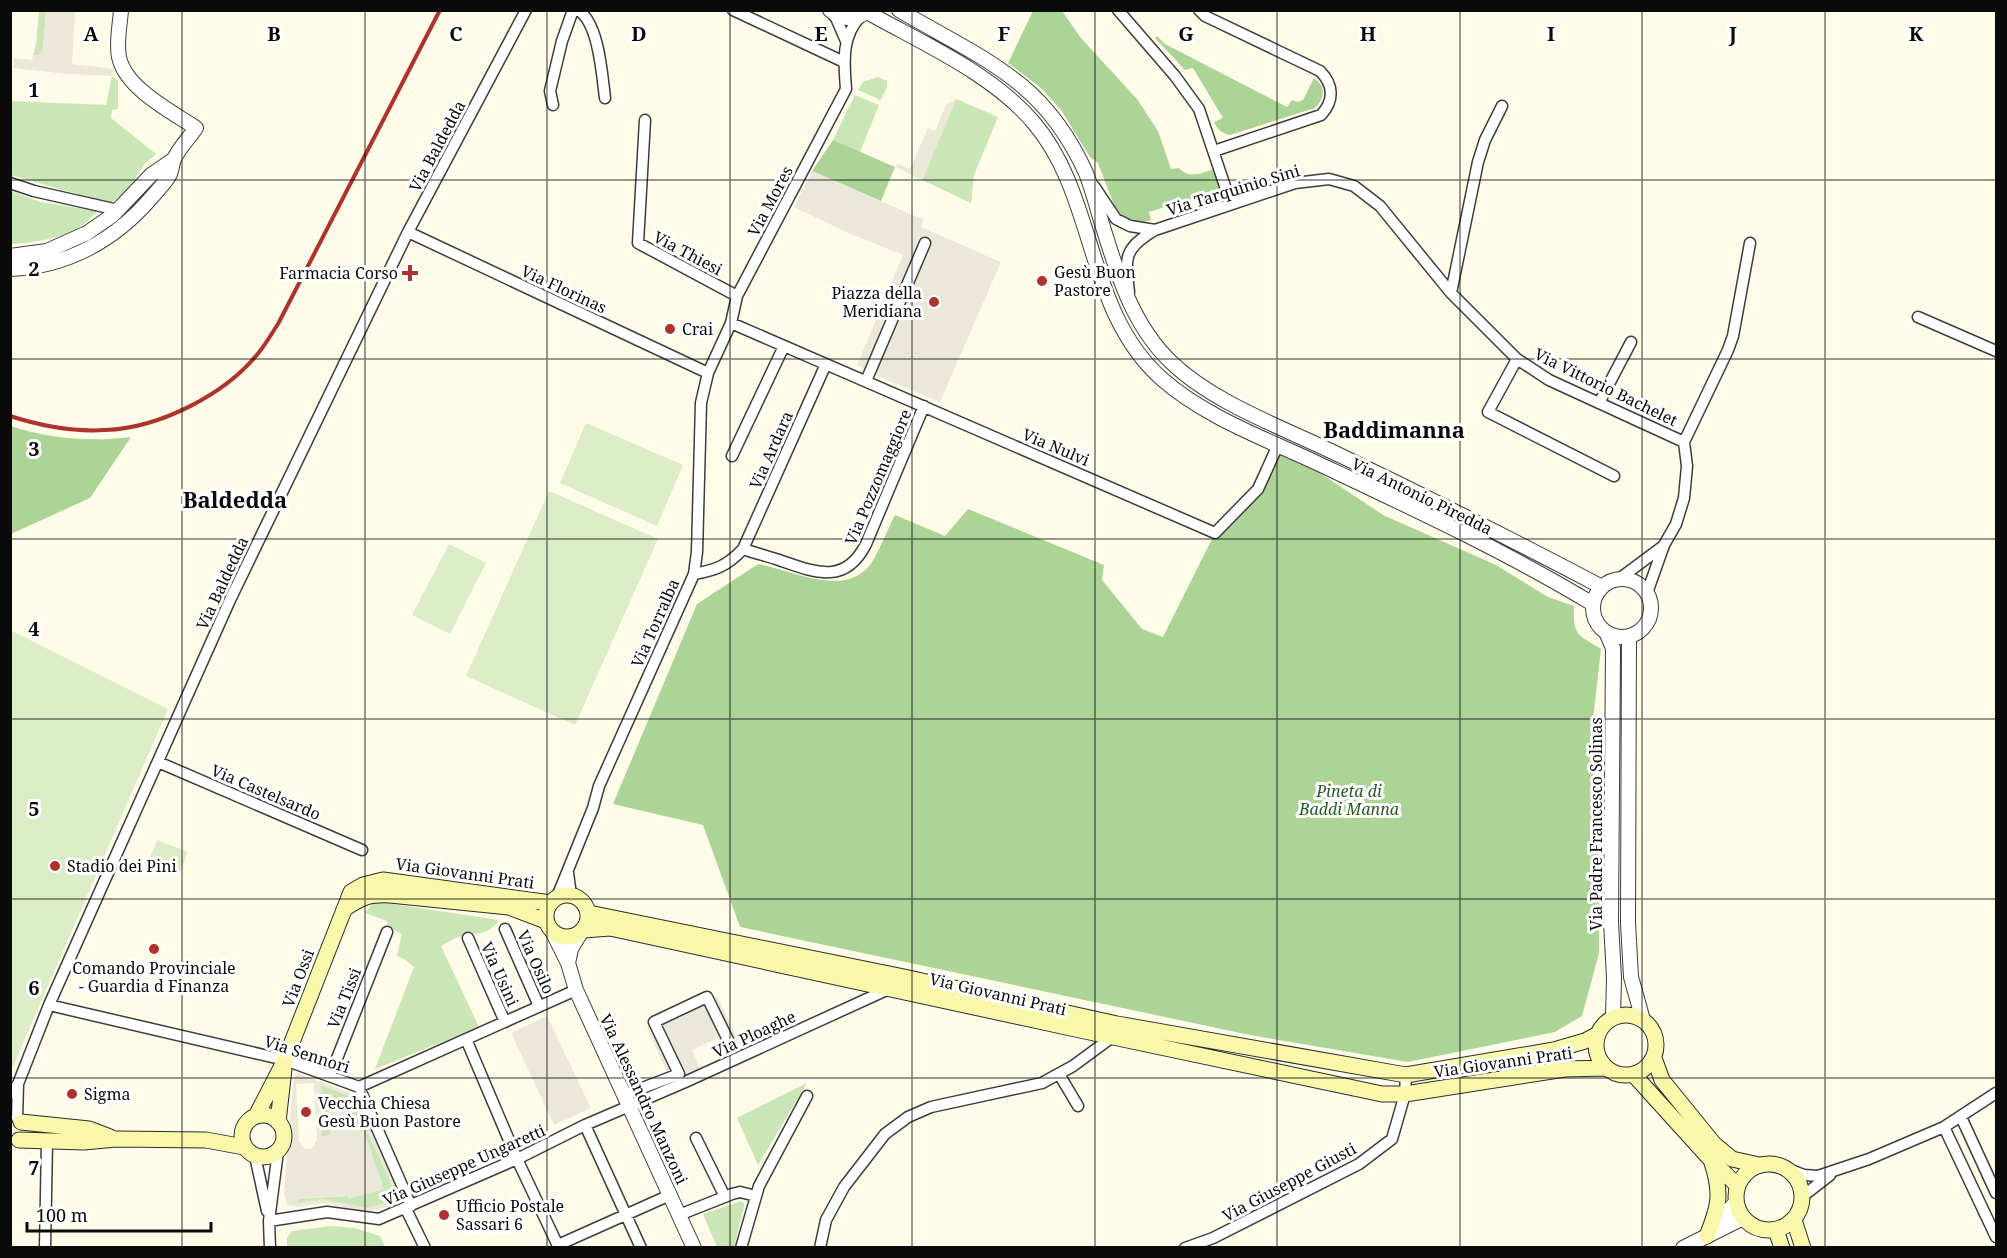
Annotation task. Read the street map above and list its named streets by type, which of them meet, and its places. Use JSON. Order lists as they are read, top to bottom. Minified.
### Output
{"streets":{"main road":["Via Giovanni Prati","Via Ossi"],"street":["Via Baldedda","Via Tarquinio Sini","Via Mores","Via Thiesi","Via Florinas","Via Vittorio Bachelet","Via Nulvi","Via Ardara","Via Pozzomaggiore","Via Antonio Piredda","Via Torralba","Via Castelsardo","Via Padre Francesco Solinas","Via Osilo","Via Usini","Via Tissi","Via Ploaghe","Via Sennori","Via Alessandro Manzoni","Via Giuseppe Ungaretti","Via Giuseppe Giusti"]},"crossings":[["Via Baldedda","Via Florinas"],["Via Baldedda","Via Castelsardo"],["Via Baldedda","Via Sennori"],["Via Tarquinio Sini","Via Vittorio Bachelet"],["Via Tarquinio Sini","Via Antonio Piredda"],["Via Mores","Via Thiesi"],["Via Mores","Via Florinas"],["Via Mores","Via Nulvi"],["Via Mores","Via Antonio Piredda"],["Via Mores","Via Torralba"],["Via Florinas","Via Torralba"],["Via Vittorio Bachelet","Via Antonio Piredda"],["Via Vittorio Bachelet","Via Padre Francesco Solinas"],["Via Nulvi","Via Ardara"],["Via Nulvi","Via Pozzomaggiore"],["Via Nulvi","Via Antonio Piredda"],["Via Ardara","Via Pozzomaggiore"],["Via Antonio Piredda","Via Padre Francesco Solinas"],["Via Torralba","Via Giovanni Prati"],["Via Torralba","Via Alessandro Manzoni"],["Via Padre Francesco Solinas","Via Giovanni Prati"],["Via Giovanni Prati","Via Ossi"],["Via Giovanni Prati","Via Ploaghe"],["Via Giovanni Prati","Via Alessandro Manzoni"],["Via Giovanni Prati","Via Giuseppe Giusti"],["Via Osilo","Via Sennori"],["Via Usini","Via Sennori"],["Via Ossi","Via Sennori"],["Via Tissi","Via Sennori"],["Via Ploaghe","Via Alessandro Manzoni"],["Via Ploaghe","Via Giuseppe Ungaretti"],["Via Sennori","Via Alessandro Manzoni"],["Via Alessandro Manzoni","Via Giuseppe Ungaretti"]],"districts":["Baddimanna","Baldedda"],"parks":["Pineta di Baddi Manna"],"places":{"health":["Farmacia Corso"],"other":["Gesù Buon Pastore","Piazza della Meridiana","Crai","Stadio dei Pini","Comando Provinciale - Guardia d Finanza","Sigma","Vecchia Chiesa Gesù Buon Pastore","Ufficio Postale Sassari 6"]},"scale_bar":"100 m","grid":{"columns":["A","B","C","D","E","F","G","H","I","J","K"],"rows":["1","2","3","4","5","6","7"]}}
